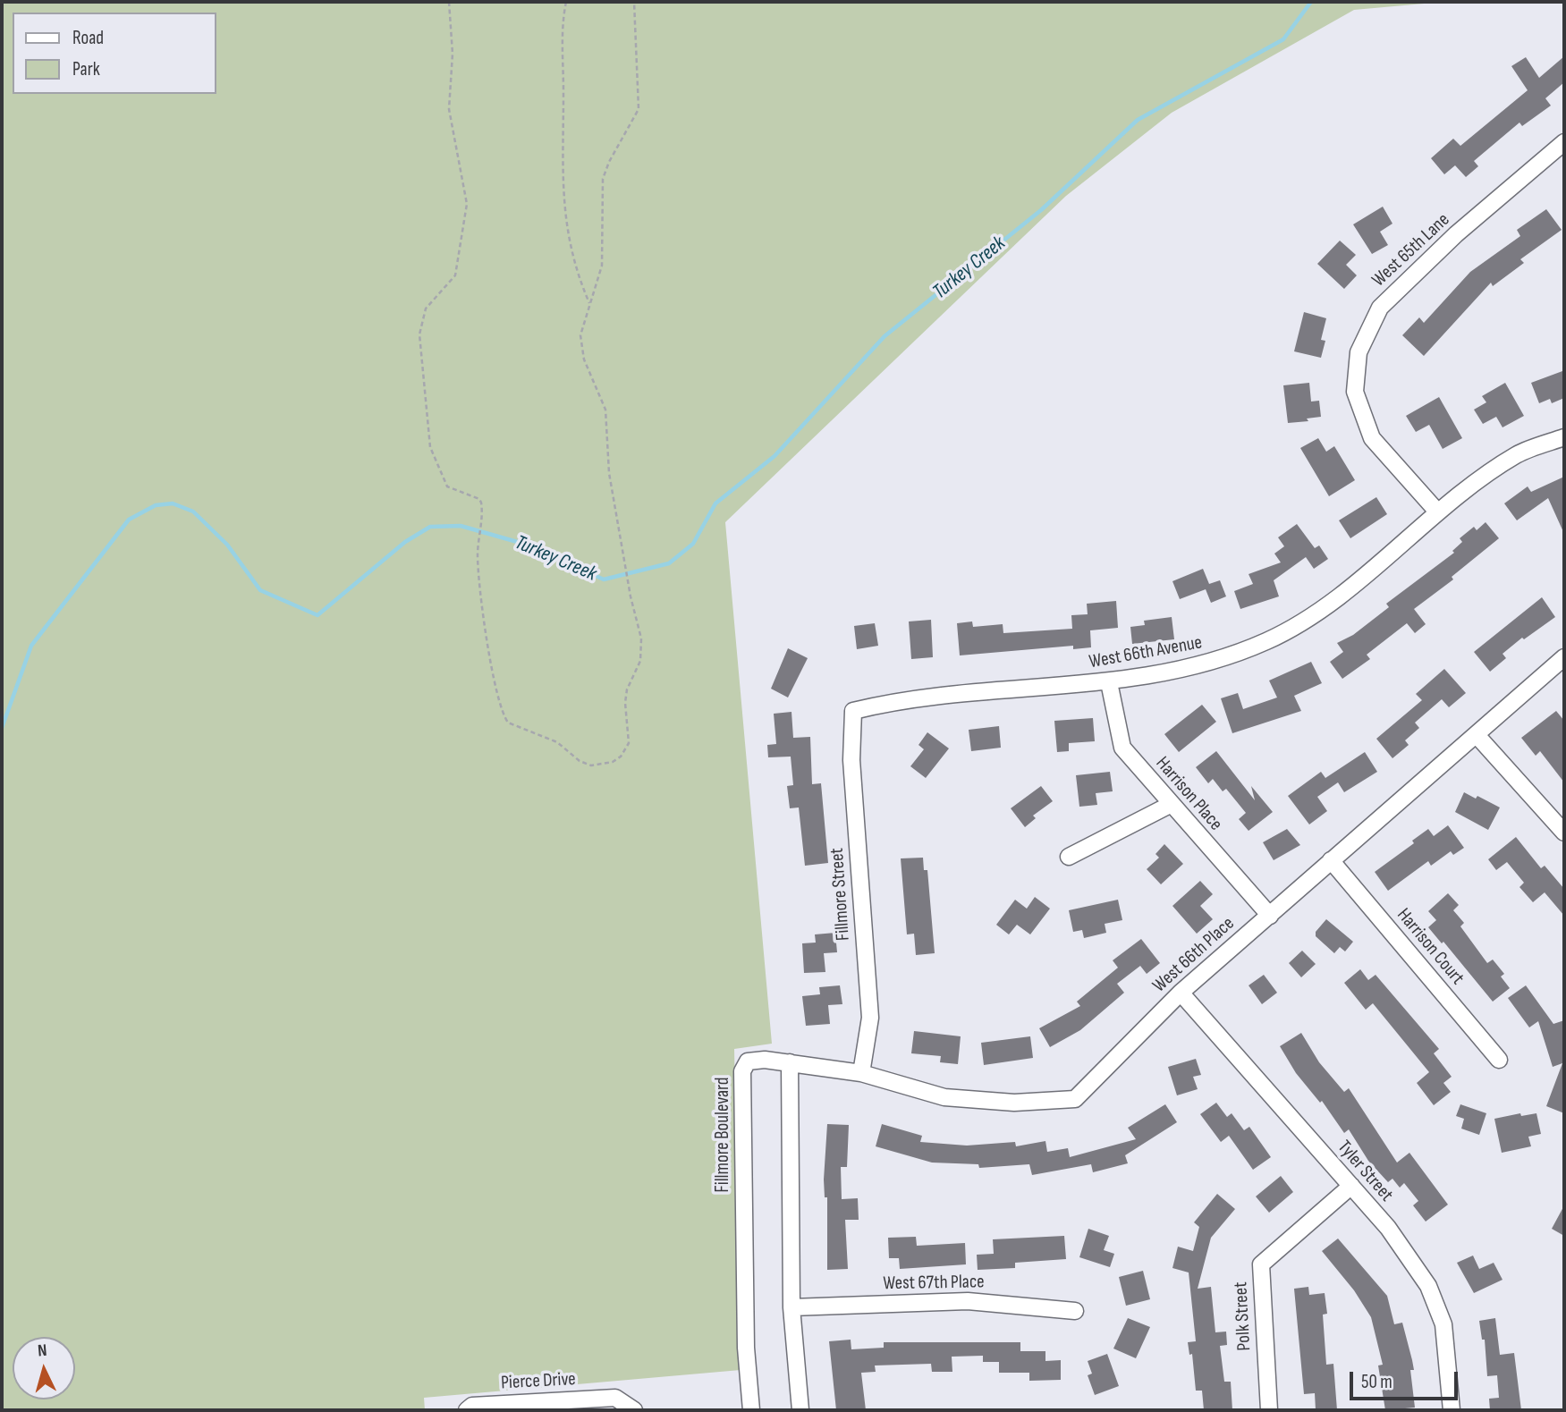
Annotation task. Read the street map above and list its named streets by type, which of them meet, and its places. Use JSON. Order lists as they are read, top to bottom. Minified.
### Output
{"streets":{"street":["West 65th Lane","West 66th Avenue","Harrison Place","Fillmore Street","Harrison Court","West 66th Place","Fillmore Boulevard","Tyler Street","West 67th Place","Polk Street","Pierce Drive"]},"crossings":[["West 65th Lane","West 66th Avenue"],["West 66th Avenue","Harrison Place"],["West 66th Avenue","Fillmore Street"],["Harrison Place","West 66th Place"],["Fillmore Street","West 66th Place"],["Harrison Court","West 66th Place"],["West 66th Place","Fillmore Boulevard"],["West 66th Place","Tyler Street"],["Tyler Street","Polk Street"]],"water":["Turkey Creek"],"legend":["Road","Park"],"scale_bar":"50 m","north":"top"}
